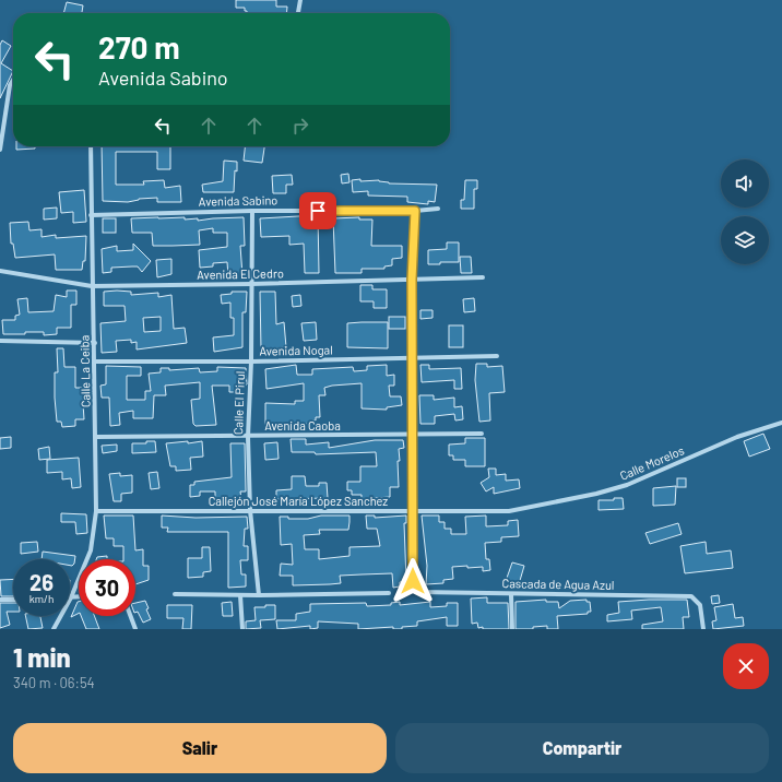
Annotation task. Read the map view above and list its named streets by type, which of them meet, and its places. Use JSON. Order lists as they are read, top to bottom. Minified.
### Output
{"streets":{"street":["Avenida Sabino","Avenida El Cedro","Avenida Nogal","Calle La Ceiba","Calle El Pirul","Avenida Caoba","Calle Morelos","Callejón José María López Sanchez","Cascada de Agua Azul"]},"crossings":[["Avenida Sabino","Calle La Ceiba"],["Avenida Sabino","Calle El Pirul"],["Avenida El Cedro","Calle La Ceiba"],["Avenida El Cedro","Calle El Pirul"],["Avenida Nogal","Calle La Ceiba"],["Avenida Nogal","Calle El Pirul"],["Calle La Ceiba","Avenida Caoba"],["Calle La Ceiba","Callejón José María López Sanchez"],["Calle El Pirul","Avenida Caoba"],["Calle El Pirul","Callejón José María López Sanchez"],["Calle Morelos","Callejón José María López Sanchez"],["Callejón José María López Sanchez","Cascada de Agua Azul"]],"page":{"turn":["270 m","Avenida Sabino"],"speed":"26 km/h","limit":"30","heading":["1 min","340 m · 06:54"],"buttons":["Salir","Compartir"]}}
